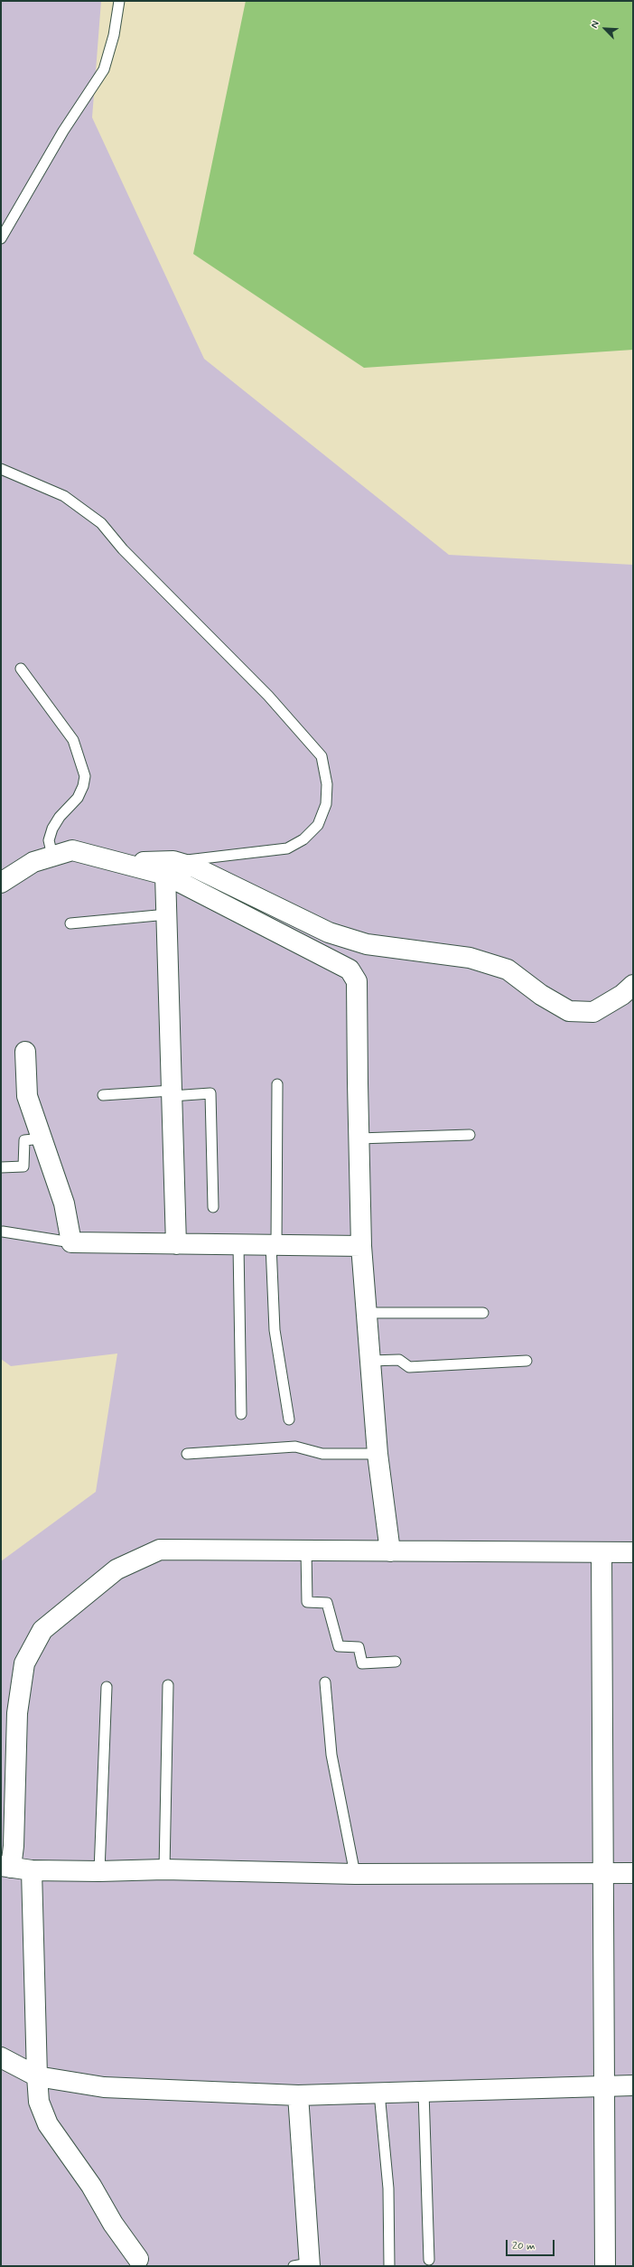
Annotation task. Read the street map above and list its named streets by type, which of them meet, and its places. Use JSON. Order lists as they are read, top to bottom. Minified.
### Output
{"scale_bar":"20 m","north":"top left"}
